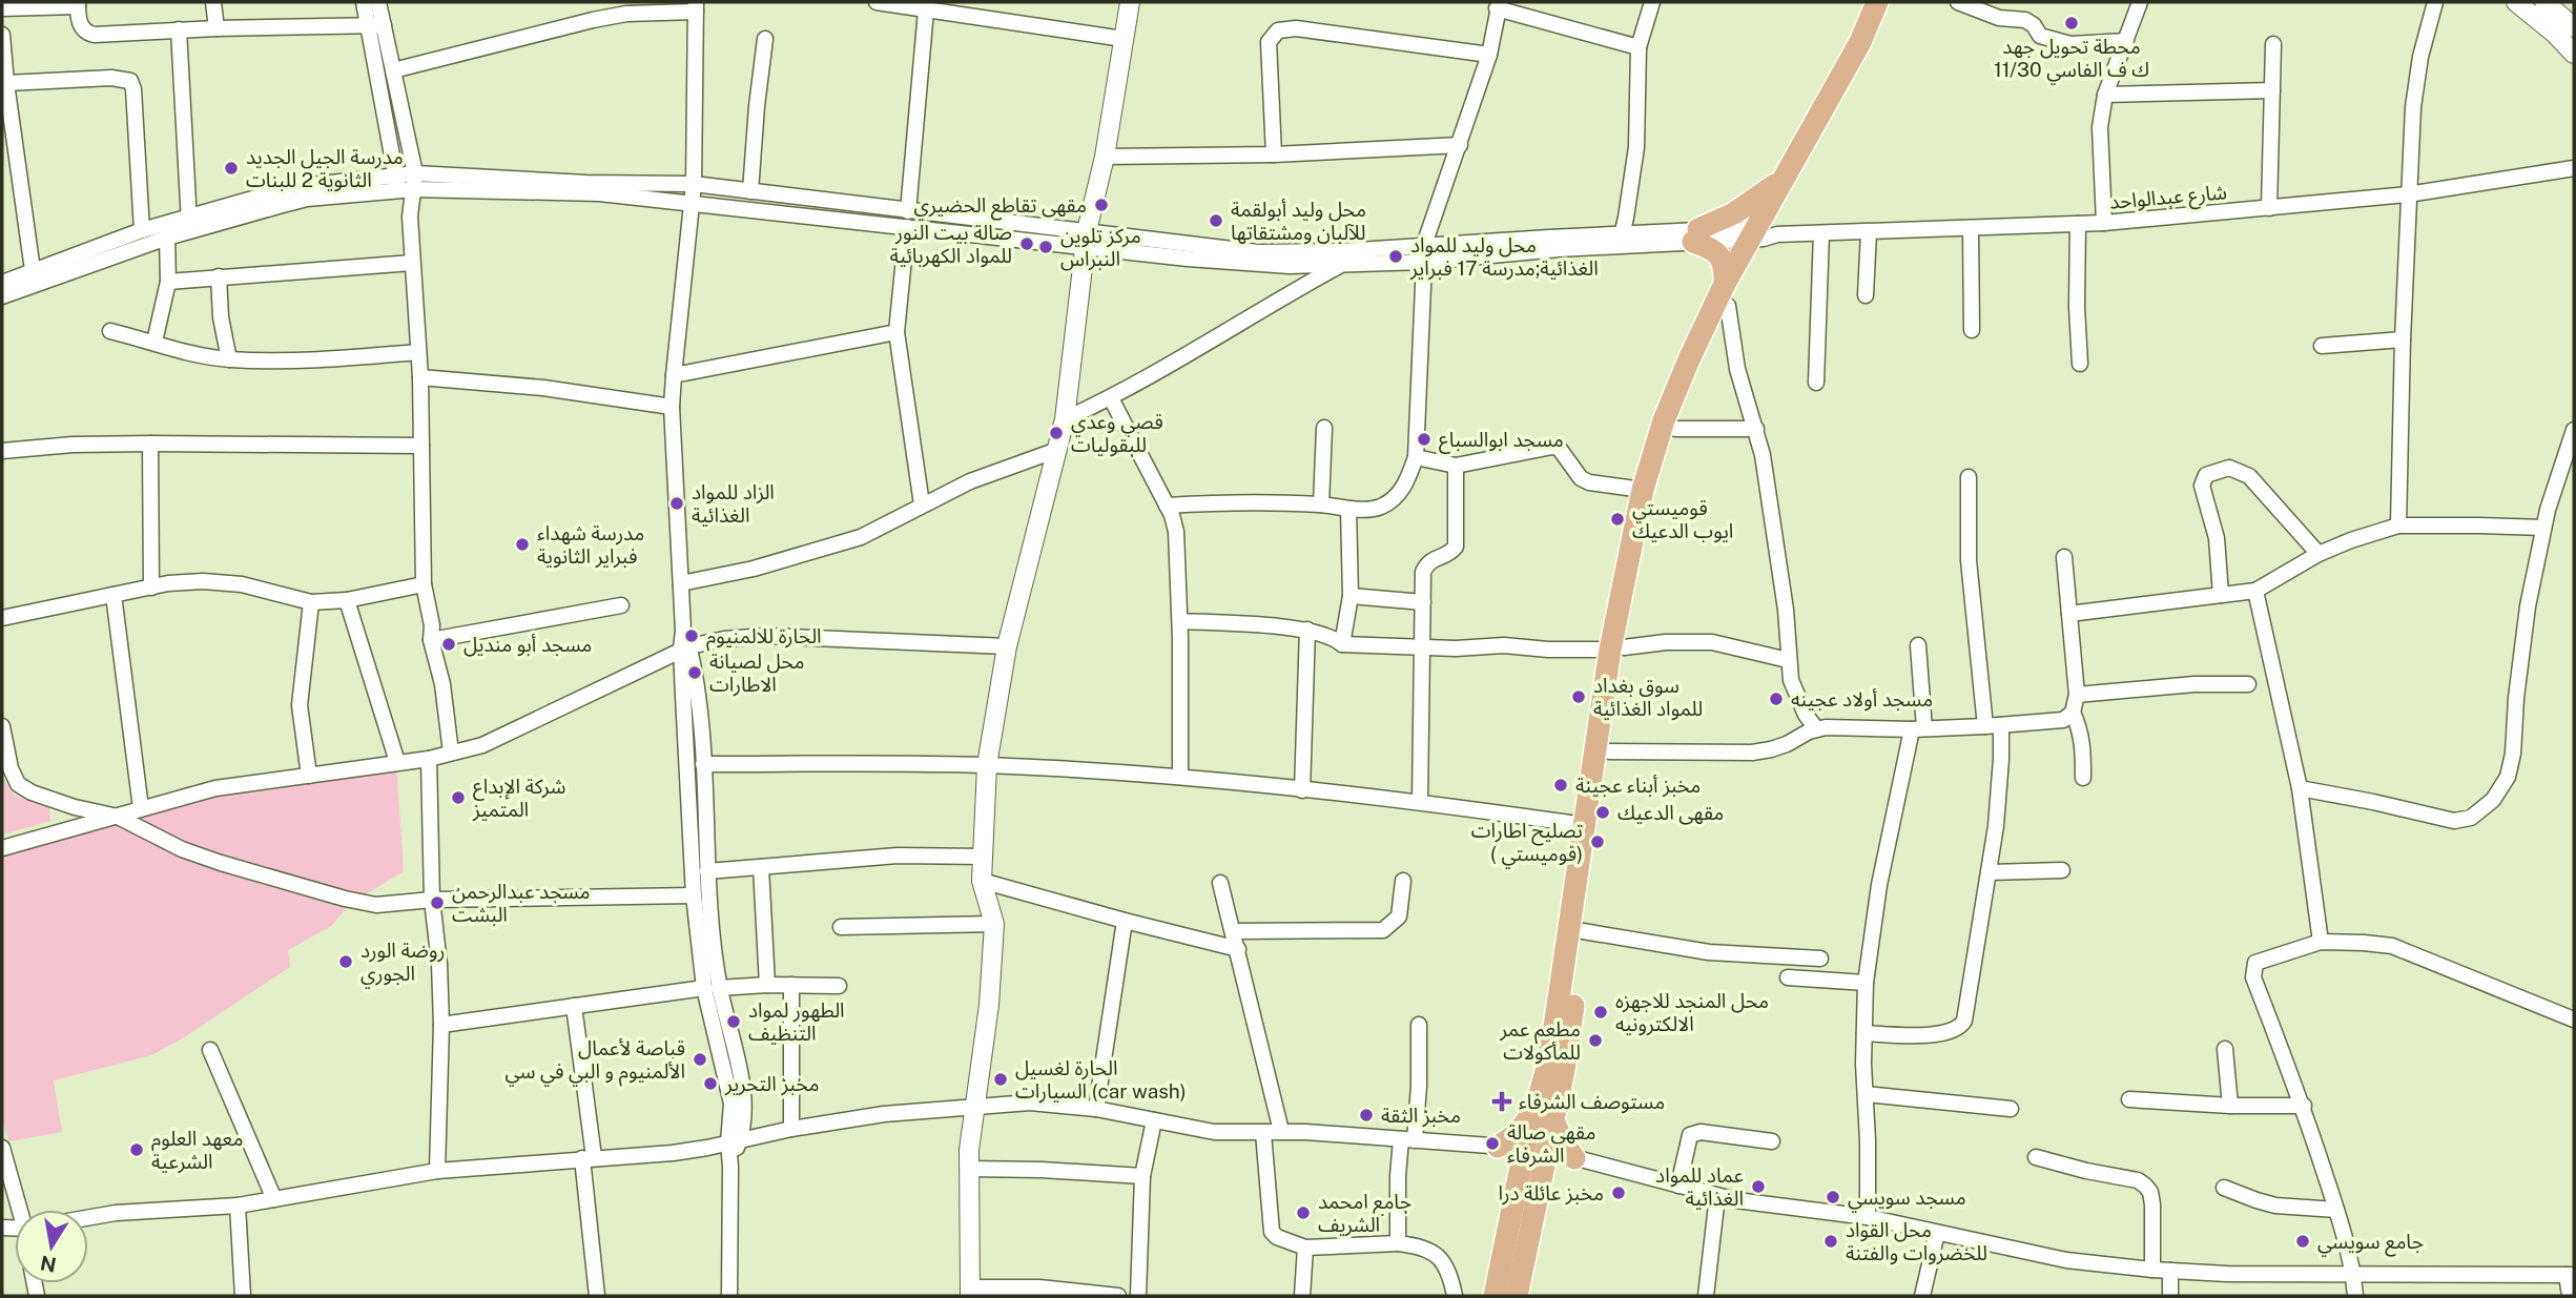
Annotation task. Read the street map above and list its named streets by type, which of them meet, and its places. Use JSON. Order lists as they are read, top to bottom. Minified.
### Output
{"streets":{"street":["شارع عبدالواحد"]},"places":{"other":["محطة تحويل جهد 11/30 ك ف الفاسي","مدرسة الجيل الجديد الثانوية 2 للبنات","مقهى تقاطع الحضيري","محل وليد أبولقمة للآلبان ومشتقاتها","صالة بيت النور للمواد الكهربائية","مركز تلوين النبراس","محل وليد للمواد الغذائية;مدرسة 17 فبراير","قصي وعدي للبقوليات","مسجد ابوالسباع","الزاد للمواد الغذائية","قوميستي ايوب الدعيك","مدرسة شهداء فبراير الثانوية","الحارة للالمنيوم","مسجد أبو منديل","محل لصيانة الاطارات","سوق بغداد للمواد الغذائية","مسجد أولاد عجينه","مخبز أبناء عجينة","شركة الإبداع المتميز","مقهى الدعيك","تصليح اطارات ( قوميستي)","مسجد عبدالرحمن البشت","روضة الورد الجوري","محل المنجد للاجهزه الالكترونيه","الطهور لمواد التنظيف","مطعم عمر للمأكولات","قباصة لأعمال الألمنيوم و البي في سي","الحارة لغسيل السيارات (car wash)","مخبز التحرير","مخبز الثقة","مقهى صالة الشرفاء","معهد العلوم الشرعية","عماد للمواد الغذائية","مخبز عائلة درا","مسجد سويسي","جامع امحمد الشريف","محل القواد للخضروات والفتنة","جامع سويسي"],"health":["مستوصف الشرفاء"]},"north":"bottom"}
